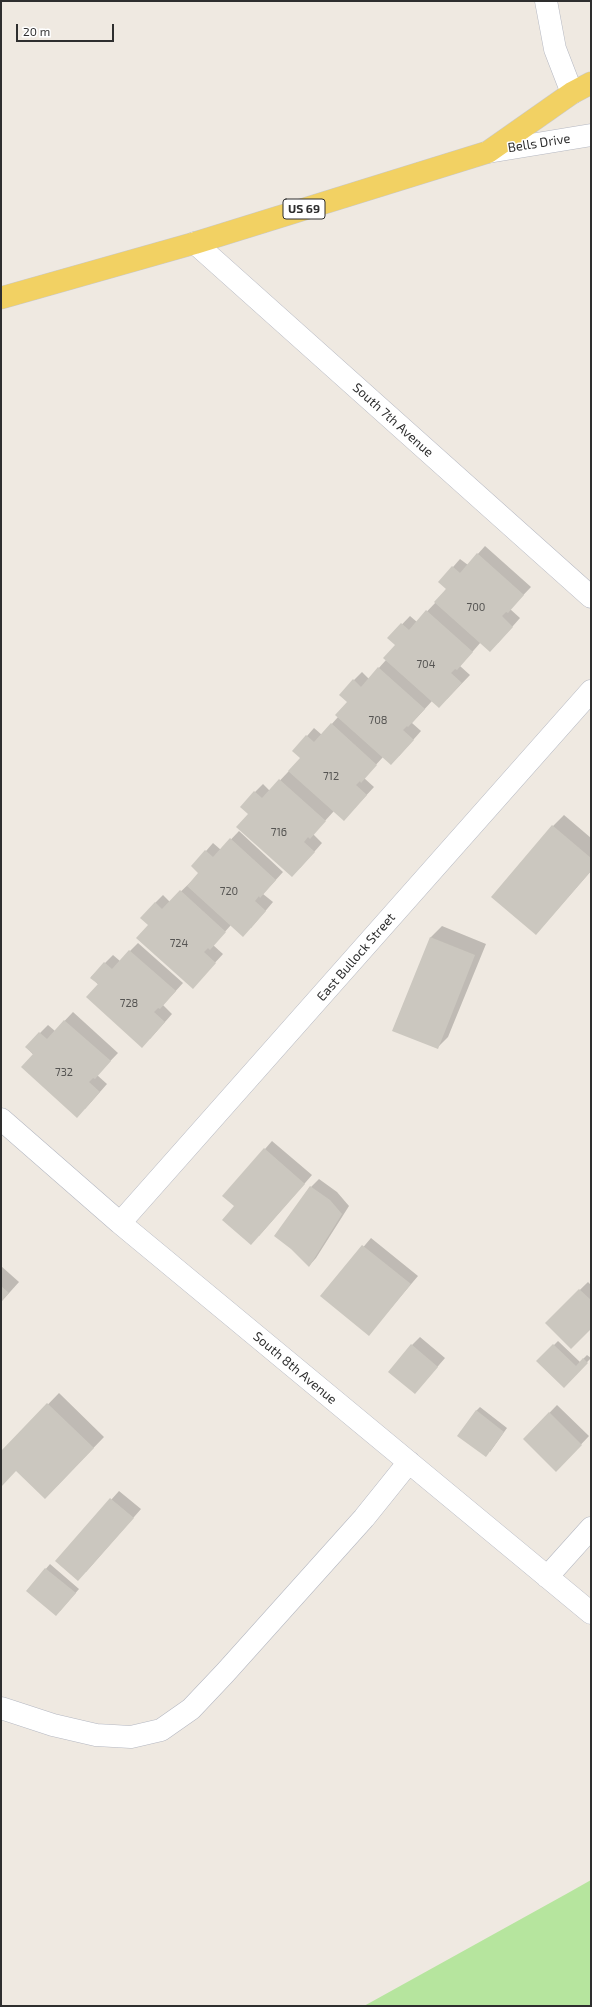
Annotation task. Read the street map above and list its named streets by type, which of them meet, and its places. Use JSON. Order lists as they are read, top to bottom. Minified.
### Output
{"streets":{"main road":["US 69"],"street":["Bells Drive","South 7th Avenue","East Bullock Street","South 8th Avenue"]},"crossings":[["Bells Drive","US 69"],["US 69","South 7th Avenue"],["East Bullock Street","South 8th Avenue"]],"house_numbers":["700","704","708","712","716","720","724","728","732"],"scale_bar":"20 m"}
